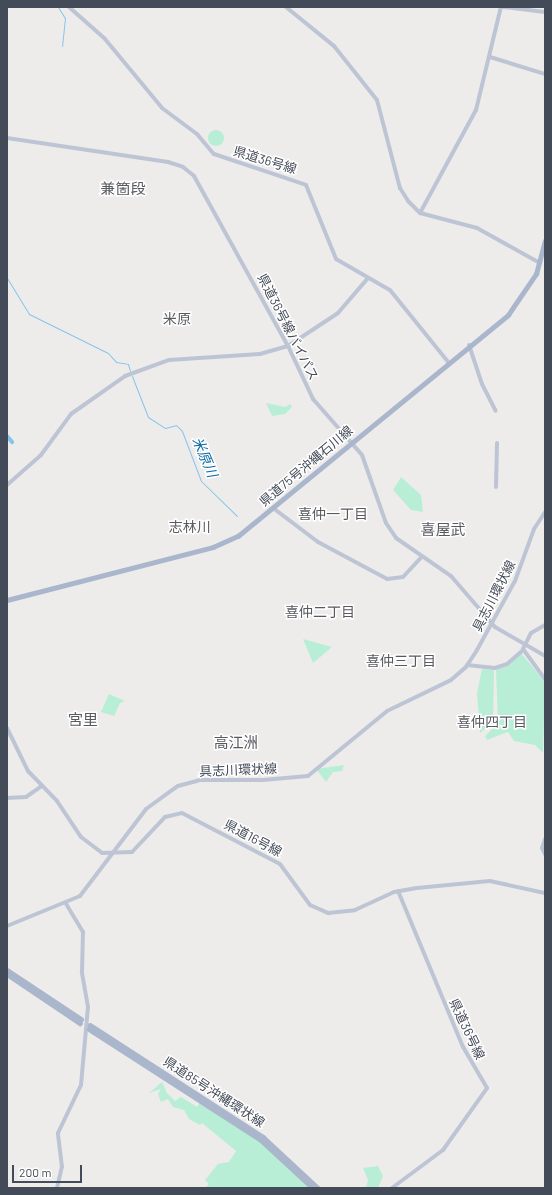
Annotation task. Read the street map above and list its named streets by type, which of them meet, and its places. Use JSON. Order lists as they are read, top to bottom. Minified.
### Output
{"streets":{"main road":["県道36号線","県道36号線バイパス","県道75号沖縄石川線","具志川環状線","県道16号線","県道85号沖縄環状線"]},"crossings":[["県道36号線","県道75号沖縄石川線"],["県道36号線","県道16号線"],["県道36号線バイパス","県道75号沖縄石川線"],["県道36号線バイパス","具志川環状線"],["具志川環状線","県道16号線"]],"districts":["兼箇段","米原","喜仲一丁目","志林川","喜屋武","喜仲二丁目","喜仲三丁目","宮里","喜仲四丁目","高江洲"],"water":["米原川"],"scale_bar":"200 m"}
